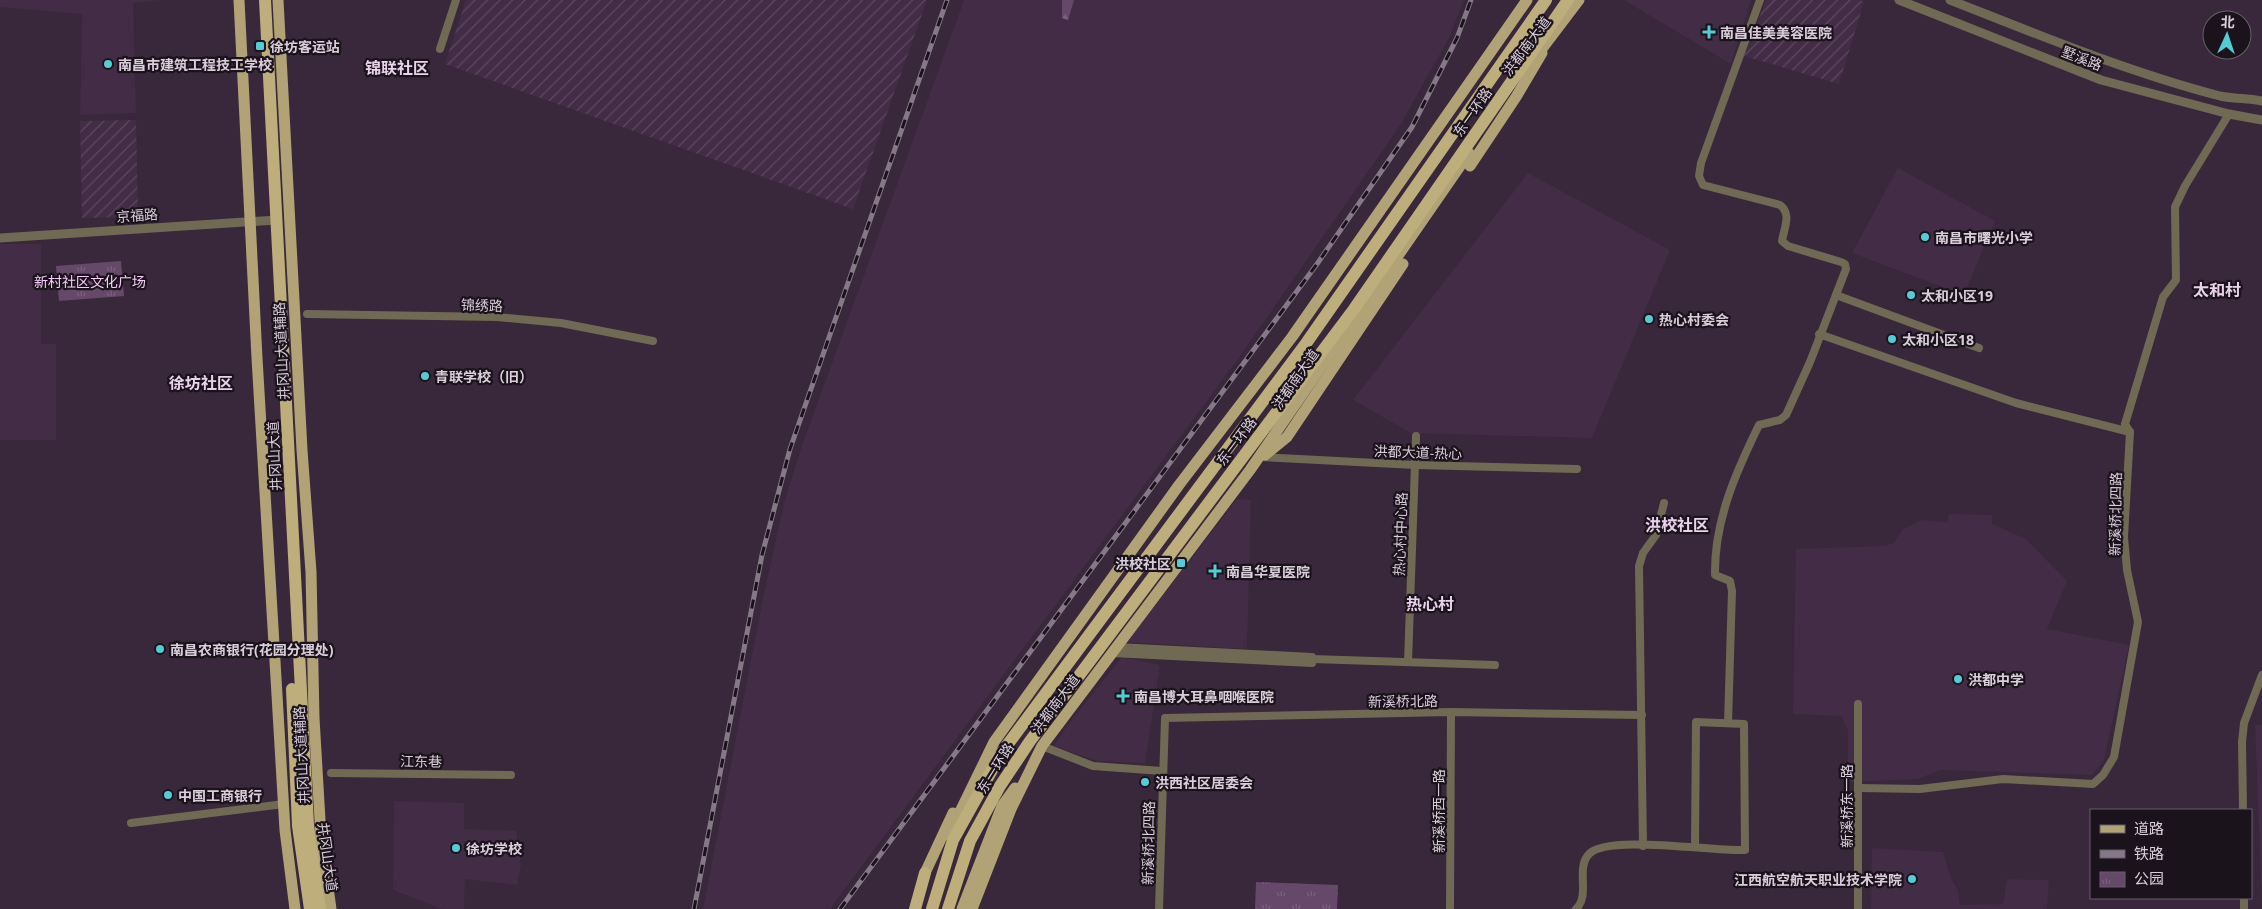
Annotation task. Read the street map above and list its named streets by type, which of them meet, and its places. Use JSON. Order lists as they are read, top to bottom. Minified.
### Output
{"streets":{"highway":["东一环路","井冈山大道"],"main road":["洪都南大道","井冈山大道辅路"],"street":["墅溪路","京福路","锦绣路","洪都大道-热心","新溪桥北四路","热心村中心路","新溪桥北路","江东巷","新溪桥东一路","新溪桥西一路"]},"crossings":[["洪都南大道","东一环路"],["洪都南大道","洪都大道-热心"],["墅溪路","新溪桥北四路"],["京福路","井冈山大道辅路"],["京福路","井冈山大道"],["洪都大道-热心","热心村中心路"],["新溪桥北四路","新溪桥北路"],["新溪桥北四路","新溪桥东一路"],["新溪桥北路","新溪桥西一路"]],"districts":["锦联社区","太和村","徐坊社区","洪校社区","热心村"],"parks":["新村社区文化广场"],"places":{"health":["南昌佳美美容医院","南昌华夏医院","南昌博大耳鼻咽喉医院"],"transit":["徐坊客运站","洪校社区"],"other":["南昌市建筑工程技工学校","南昌市曙光小学","太和小区19","热心村委会","太和小区18","青联学校（旧）","南昌农商银行(花园分理处)","洪都中学","洪西社区居委会","中国工商银行","徐坊学校","江西航空航天职业技术学院"]},"legend":["道路","铁路","公园"],"north":"top"}
